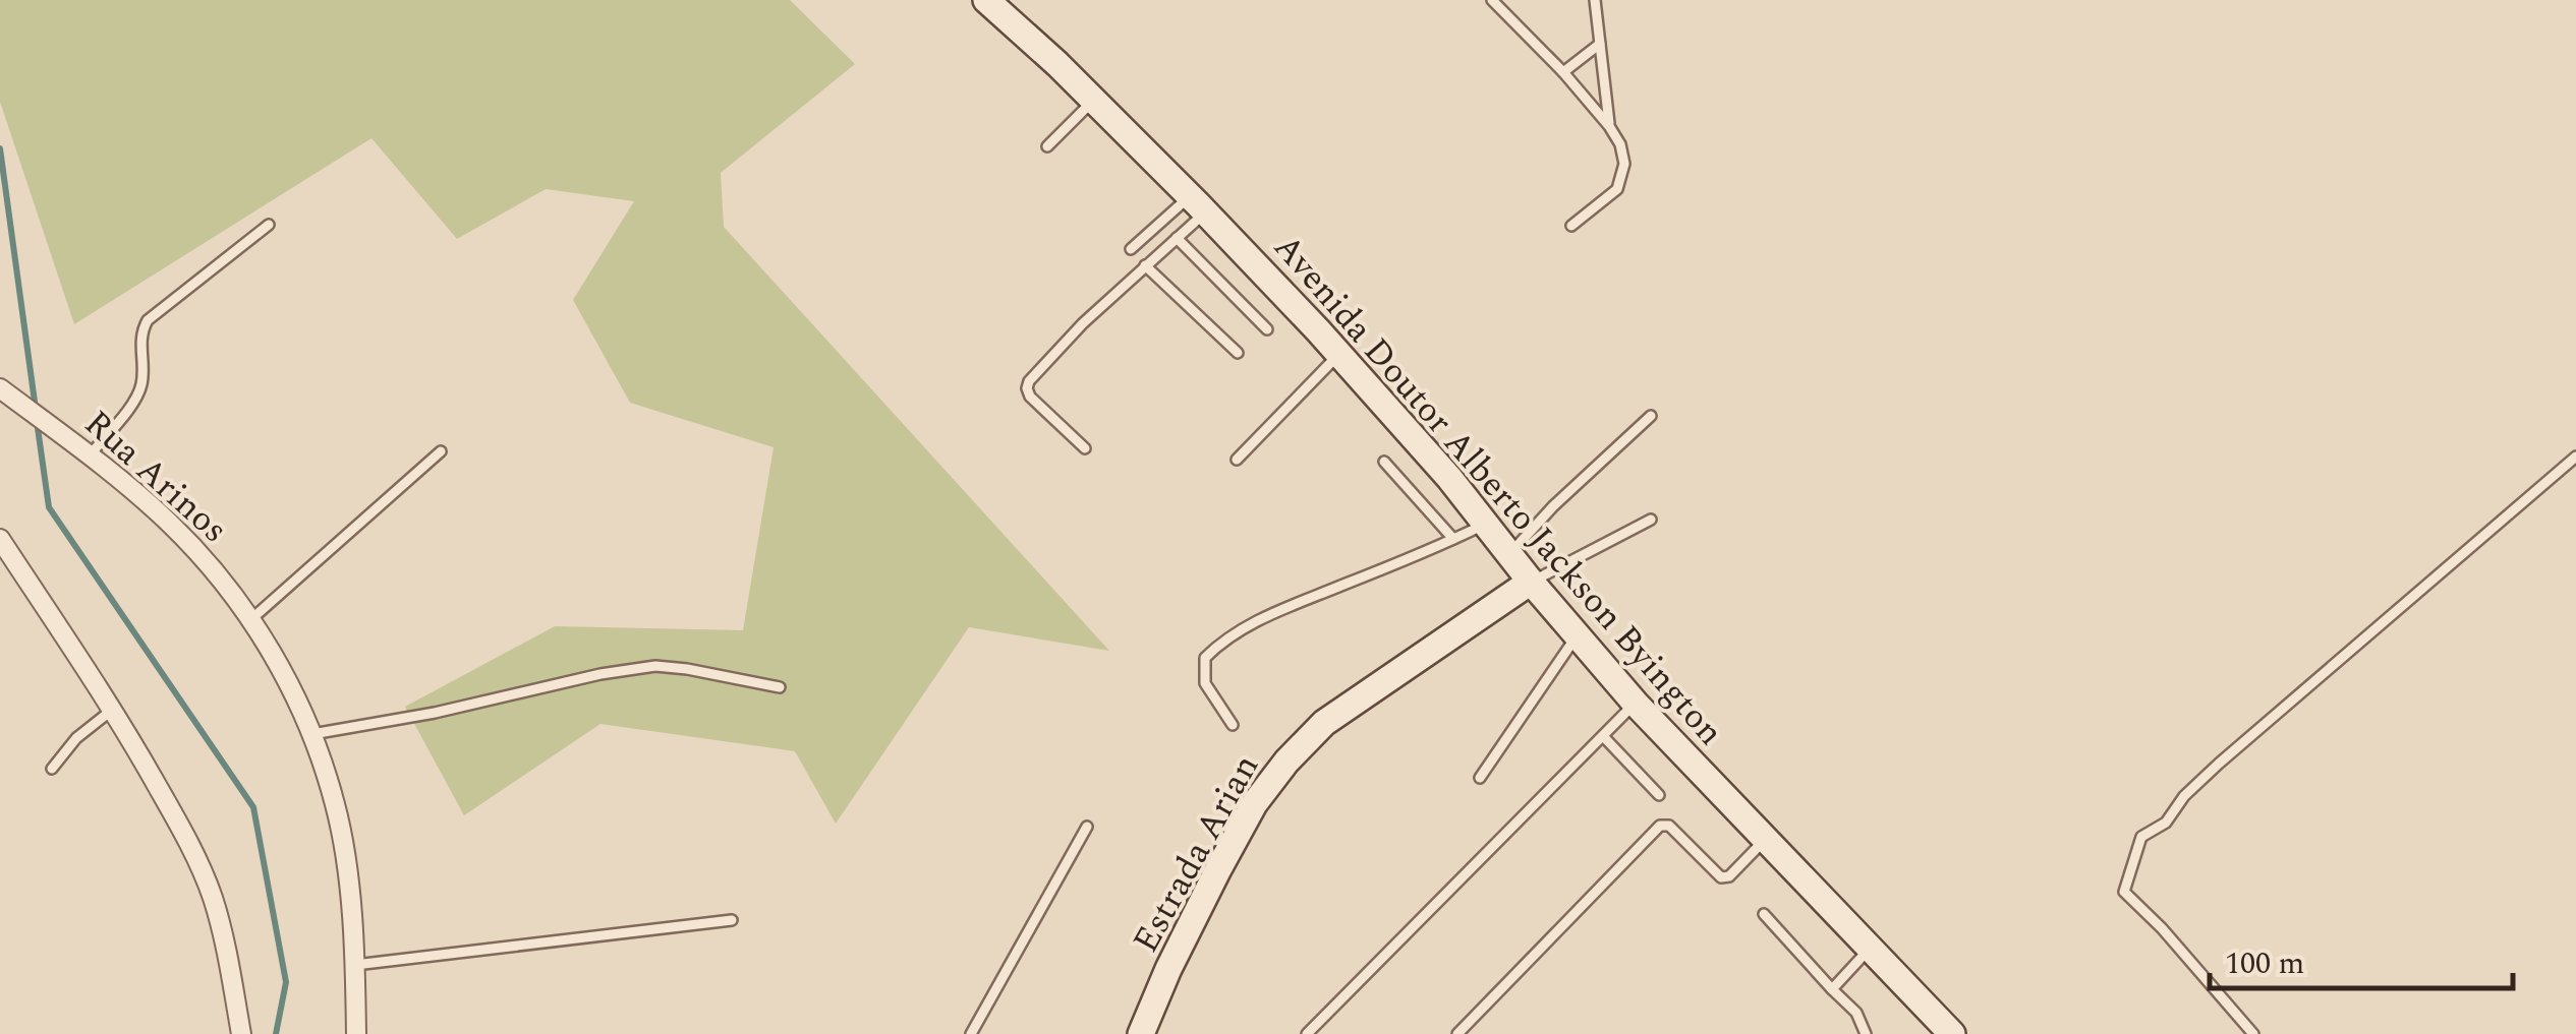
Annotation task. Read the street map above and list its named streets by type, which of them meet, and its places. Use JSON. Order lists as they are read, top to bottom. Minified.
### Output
{"streets":{"main road":["Avenida Doutor Alberto Jackson Byington","Estrada Arian"],"street":["Rua Arinos"]},"crossings":[["Avenida Doutor Alberto Jackson Byington","Estrada Arian"]],"scale_bar":"100 m"}
